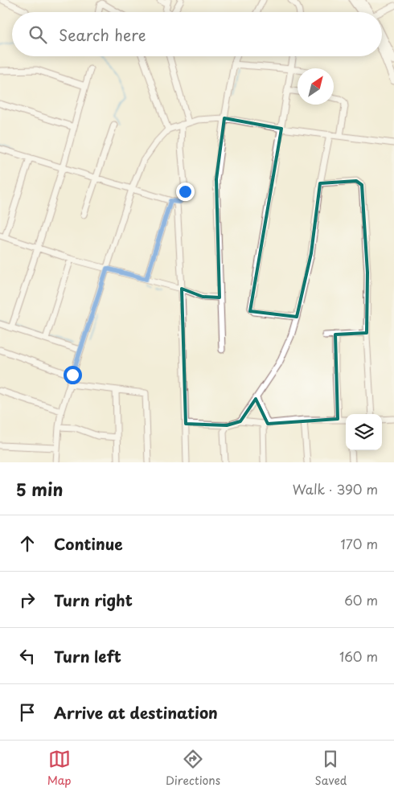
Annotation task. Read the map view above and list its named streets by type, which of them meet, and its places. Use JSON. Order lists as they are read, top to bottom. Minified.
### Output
{"north":"top right","page":{"search":"Search here","heading":["5 min","Walk · 390 m"],"list":[["Continue","170 m"],["Turn right","60 m"],["Turn left","160 m"],"Arrive at destination"],"nav":["Map","Directions","Saved"]}}
